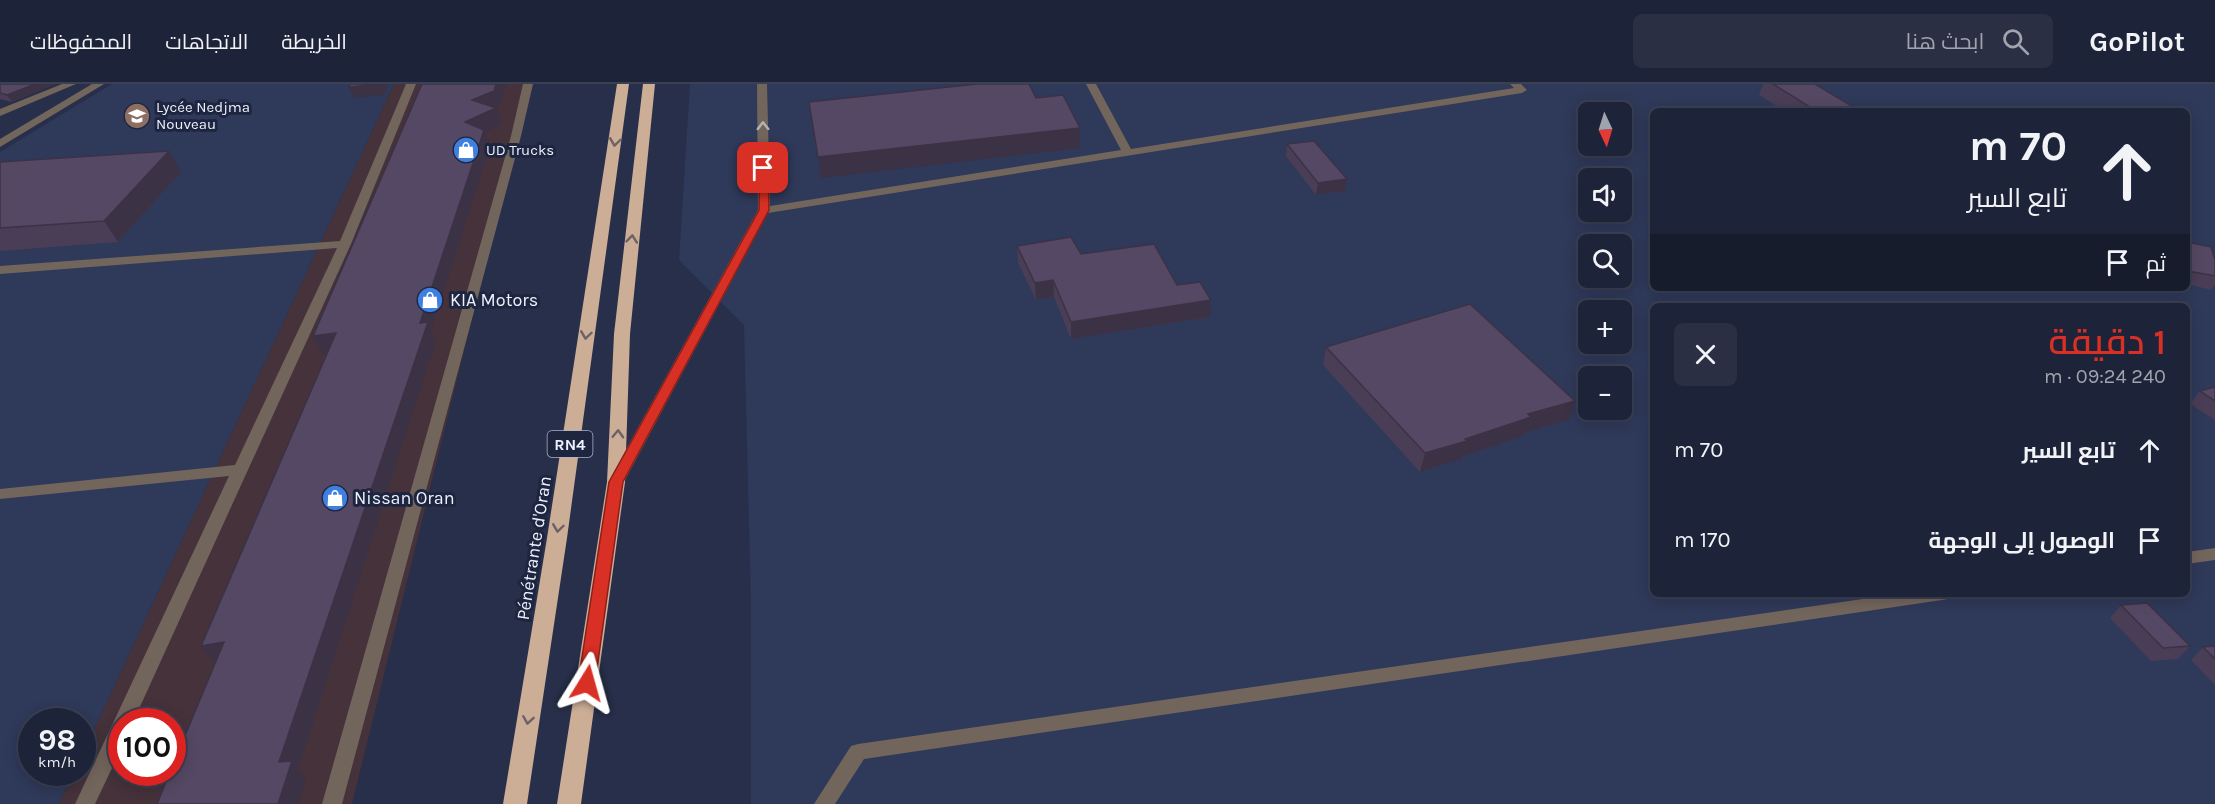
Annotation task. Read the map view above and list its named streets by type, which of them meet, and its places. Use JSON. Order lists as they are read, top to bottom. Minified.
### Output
{"streets":{"highway":["RN4","Pénétrante d'Oran"]},"places":{"school or university":["Lycée Nedjma Nouveau"],"shop":["UD Trucks","KIA Motors","Nissan Oran"]},"north":"bottom","page":{"header":"GoPilot","search":"ابحث هنا","nav":["الخريطة","الاتجاهات","المحفوظات"],"map_buttons":["+","−"],"turn":["70 m","تابع السير"],"then":"ثم","heading":["1 دقيقة","240 m · 09:24"],"list":[{"name":"تابع السير","value":"70 m"},{"name":"الوصول إلى الوجهة","value":"170 m"}],"speed":"98 km/h","limit":"100"}}
